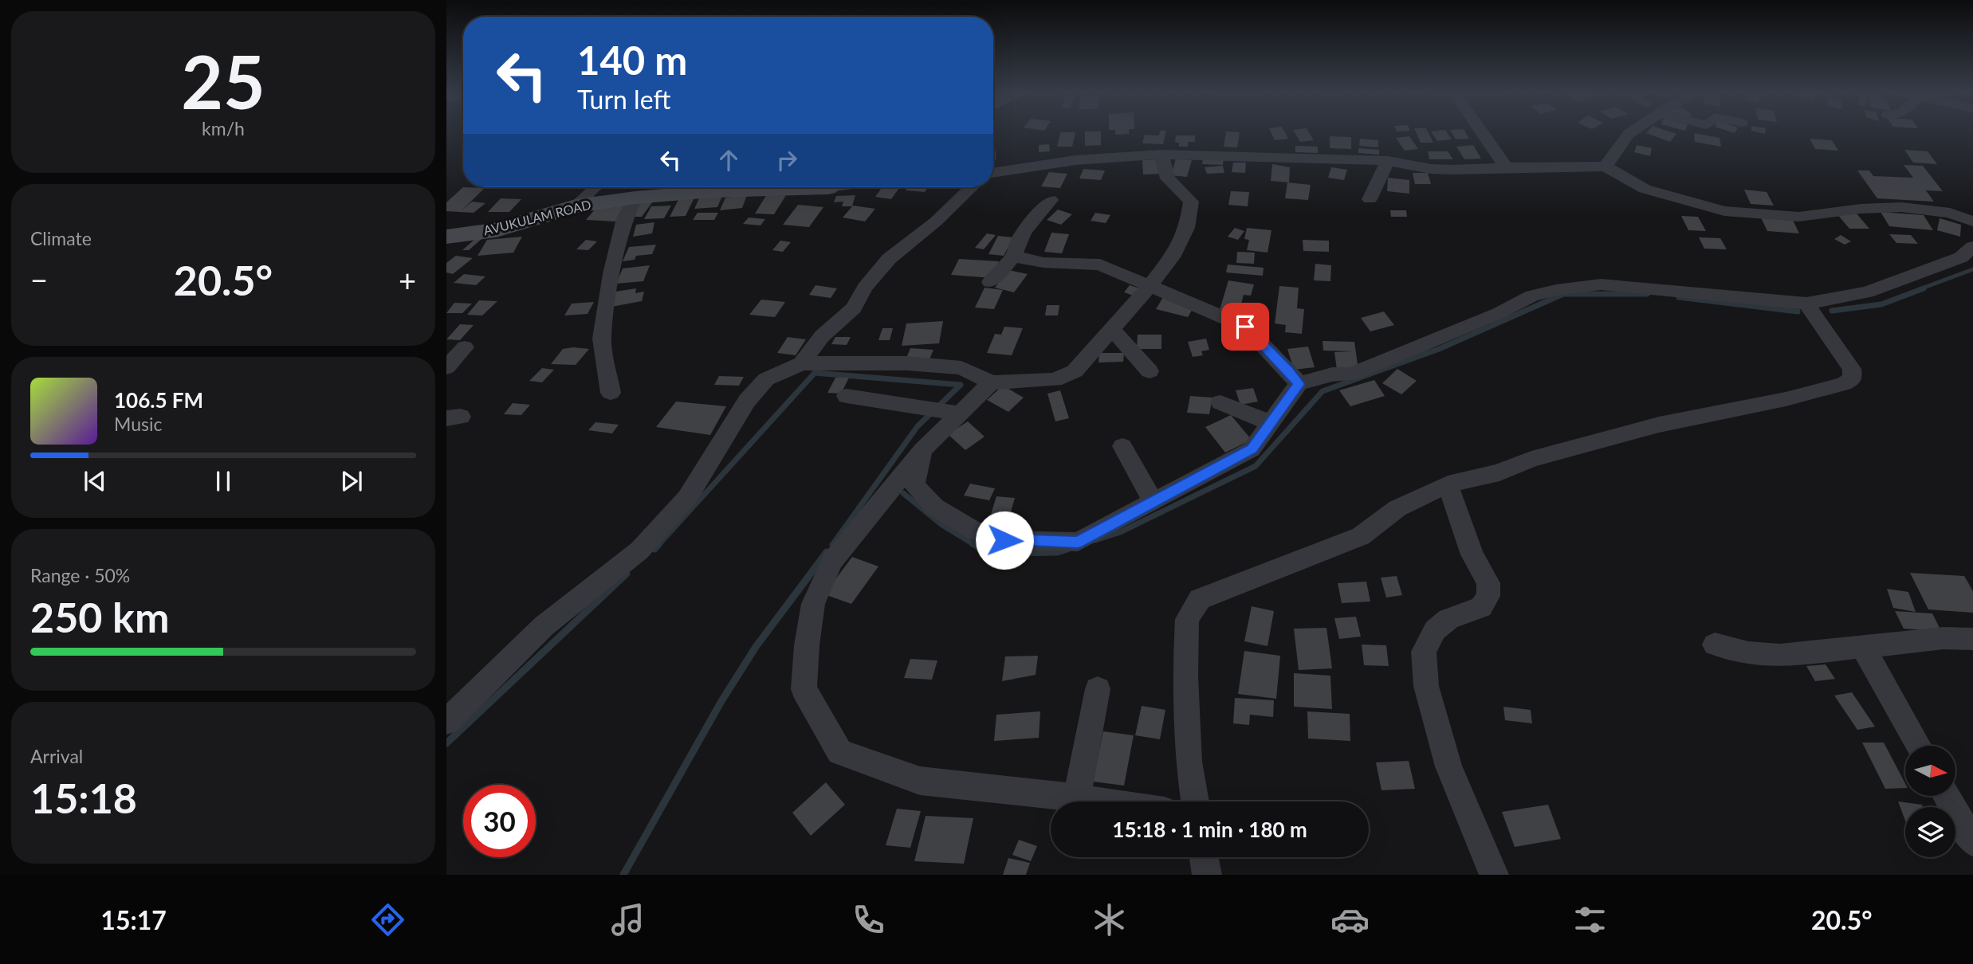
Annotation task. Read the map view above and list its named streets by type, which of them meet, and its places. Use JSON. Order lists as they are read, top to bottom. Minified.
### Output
{"streets":{"main road":["AVUKULAM ROAD"]},"north":"right","page":{"tile":[["25","km/h"],"Climate",["Range · 50%","250 km"],["Arrival","15:18"]],"turn":["140 m","Turn left"],"heat":["−","20.5°","+"],"song":["106.5 FM","Music"],"limit":"30","trip":"15:18 · 1 min · 180 m","tabs":["15:17","20.5°"]}}
